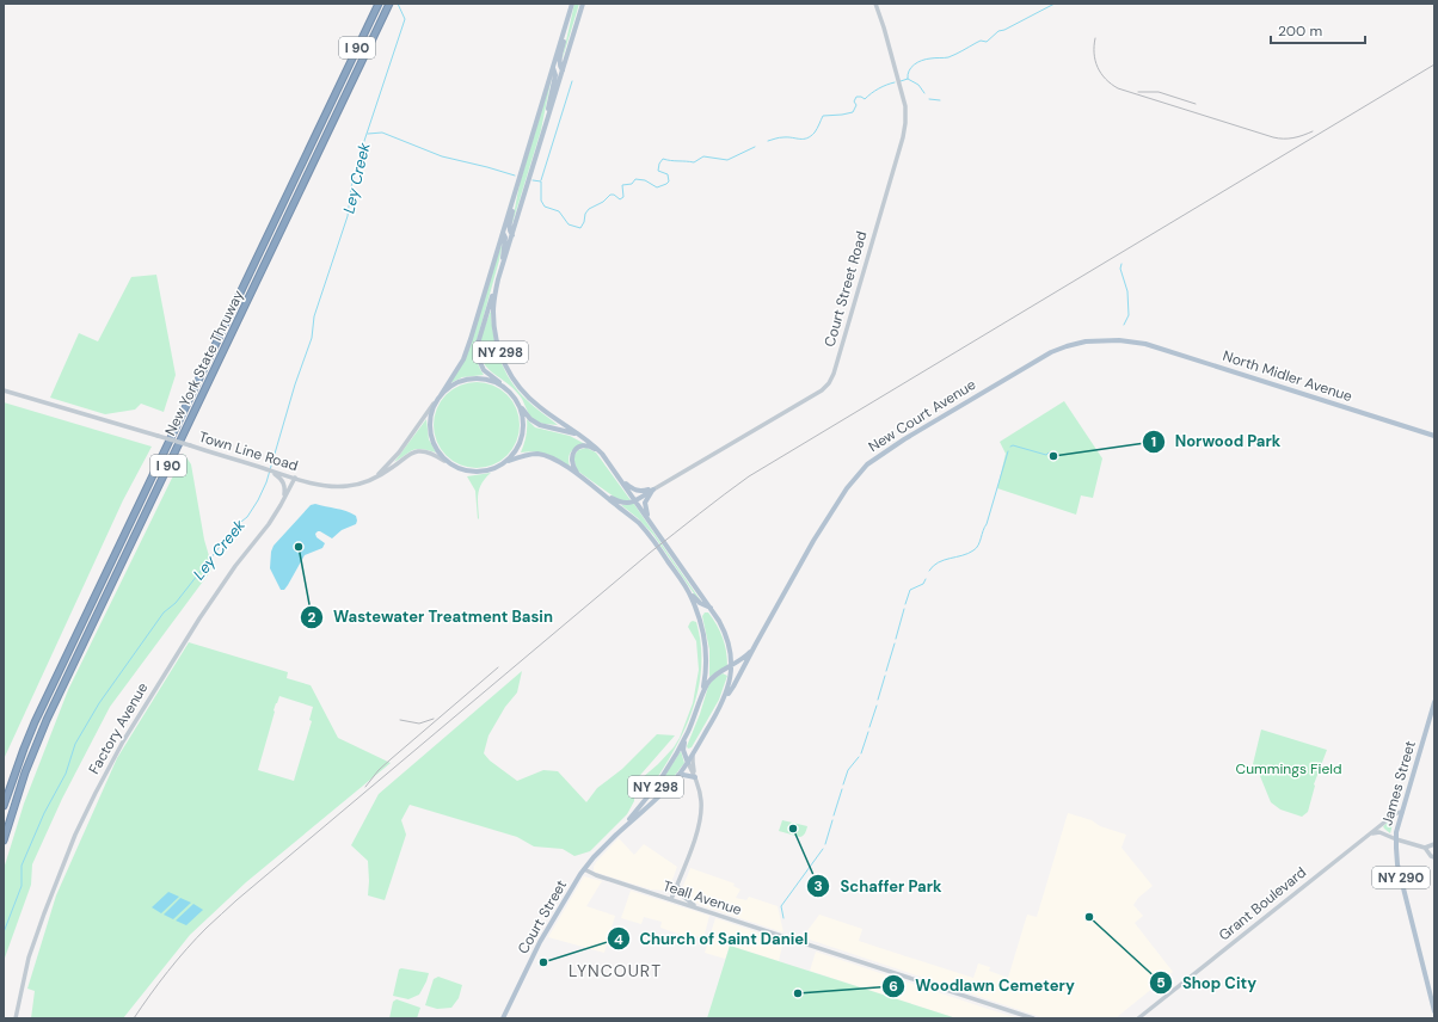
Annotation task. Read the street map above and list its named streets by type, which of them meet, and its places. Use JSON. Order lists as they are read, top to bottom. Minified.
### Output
{"streets":{"highway":["I 90","New York State Thruway"],"main road":["NY 298","North Midler Avenue","New Court Avenue","James Street","NY 290","Court Street"],"street":["Court Street Road","Town Line Road","Factory Avenue","Teall Avenue","Grant Boulevard"]},"crossings":[["NY 298","New Court Avenue"],["NY 298","Town Line Road"],["NY 298","Court Street"],["North Midler Avenue","New Court Avenue"],["New Court Avenue","Court Street"],["Town Line Road","Factory Avenue"],["James Street","Grant Boulevard"],["Teall Avenue","Court Street"]],"districts":["LYNCOURT"],"water":["Ley Creek"],"parks":["Cummings Field"],"places":["Norwood Park","Wastewater Treatment Basin","Schaffer Park","Shop City","Church of Saint Daniel","Woodlawn Cemetery"],"scale_bar":"200 m"}
